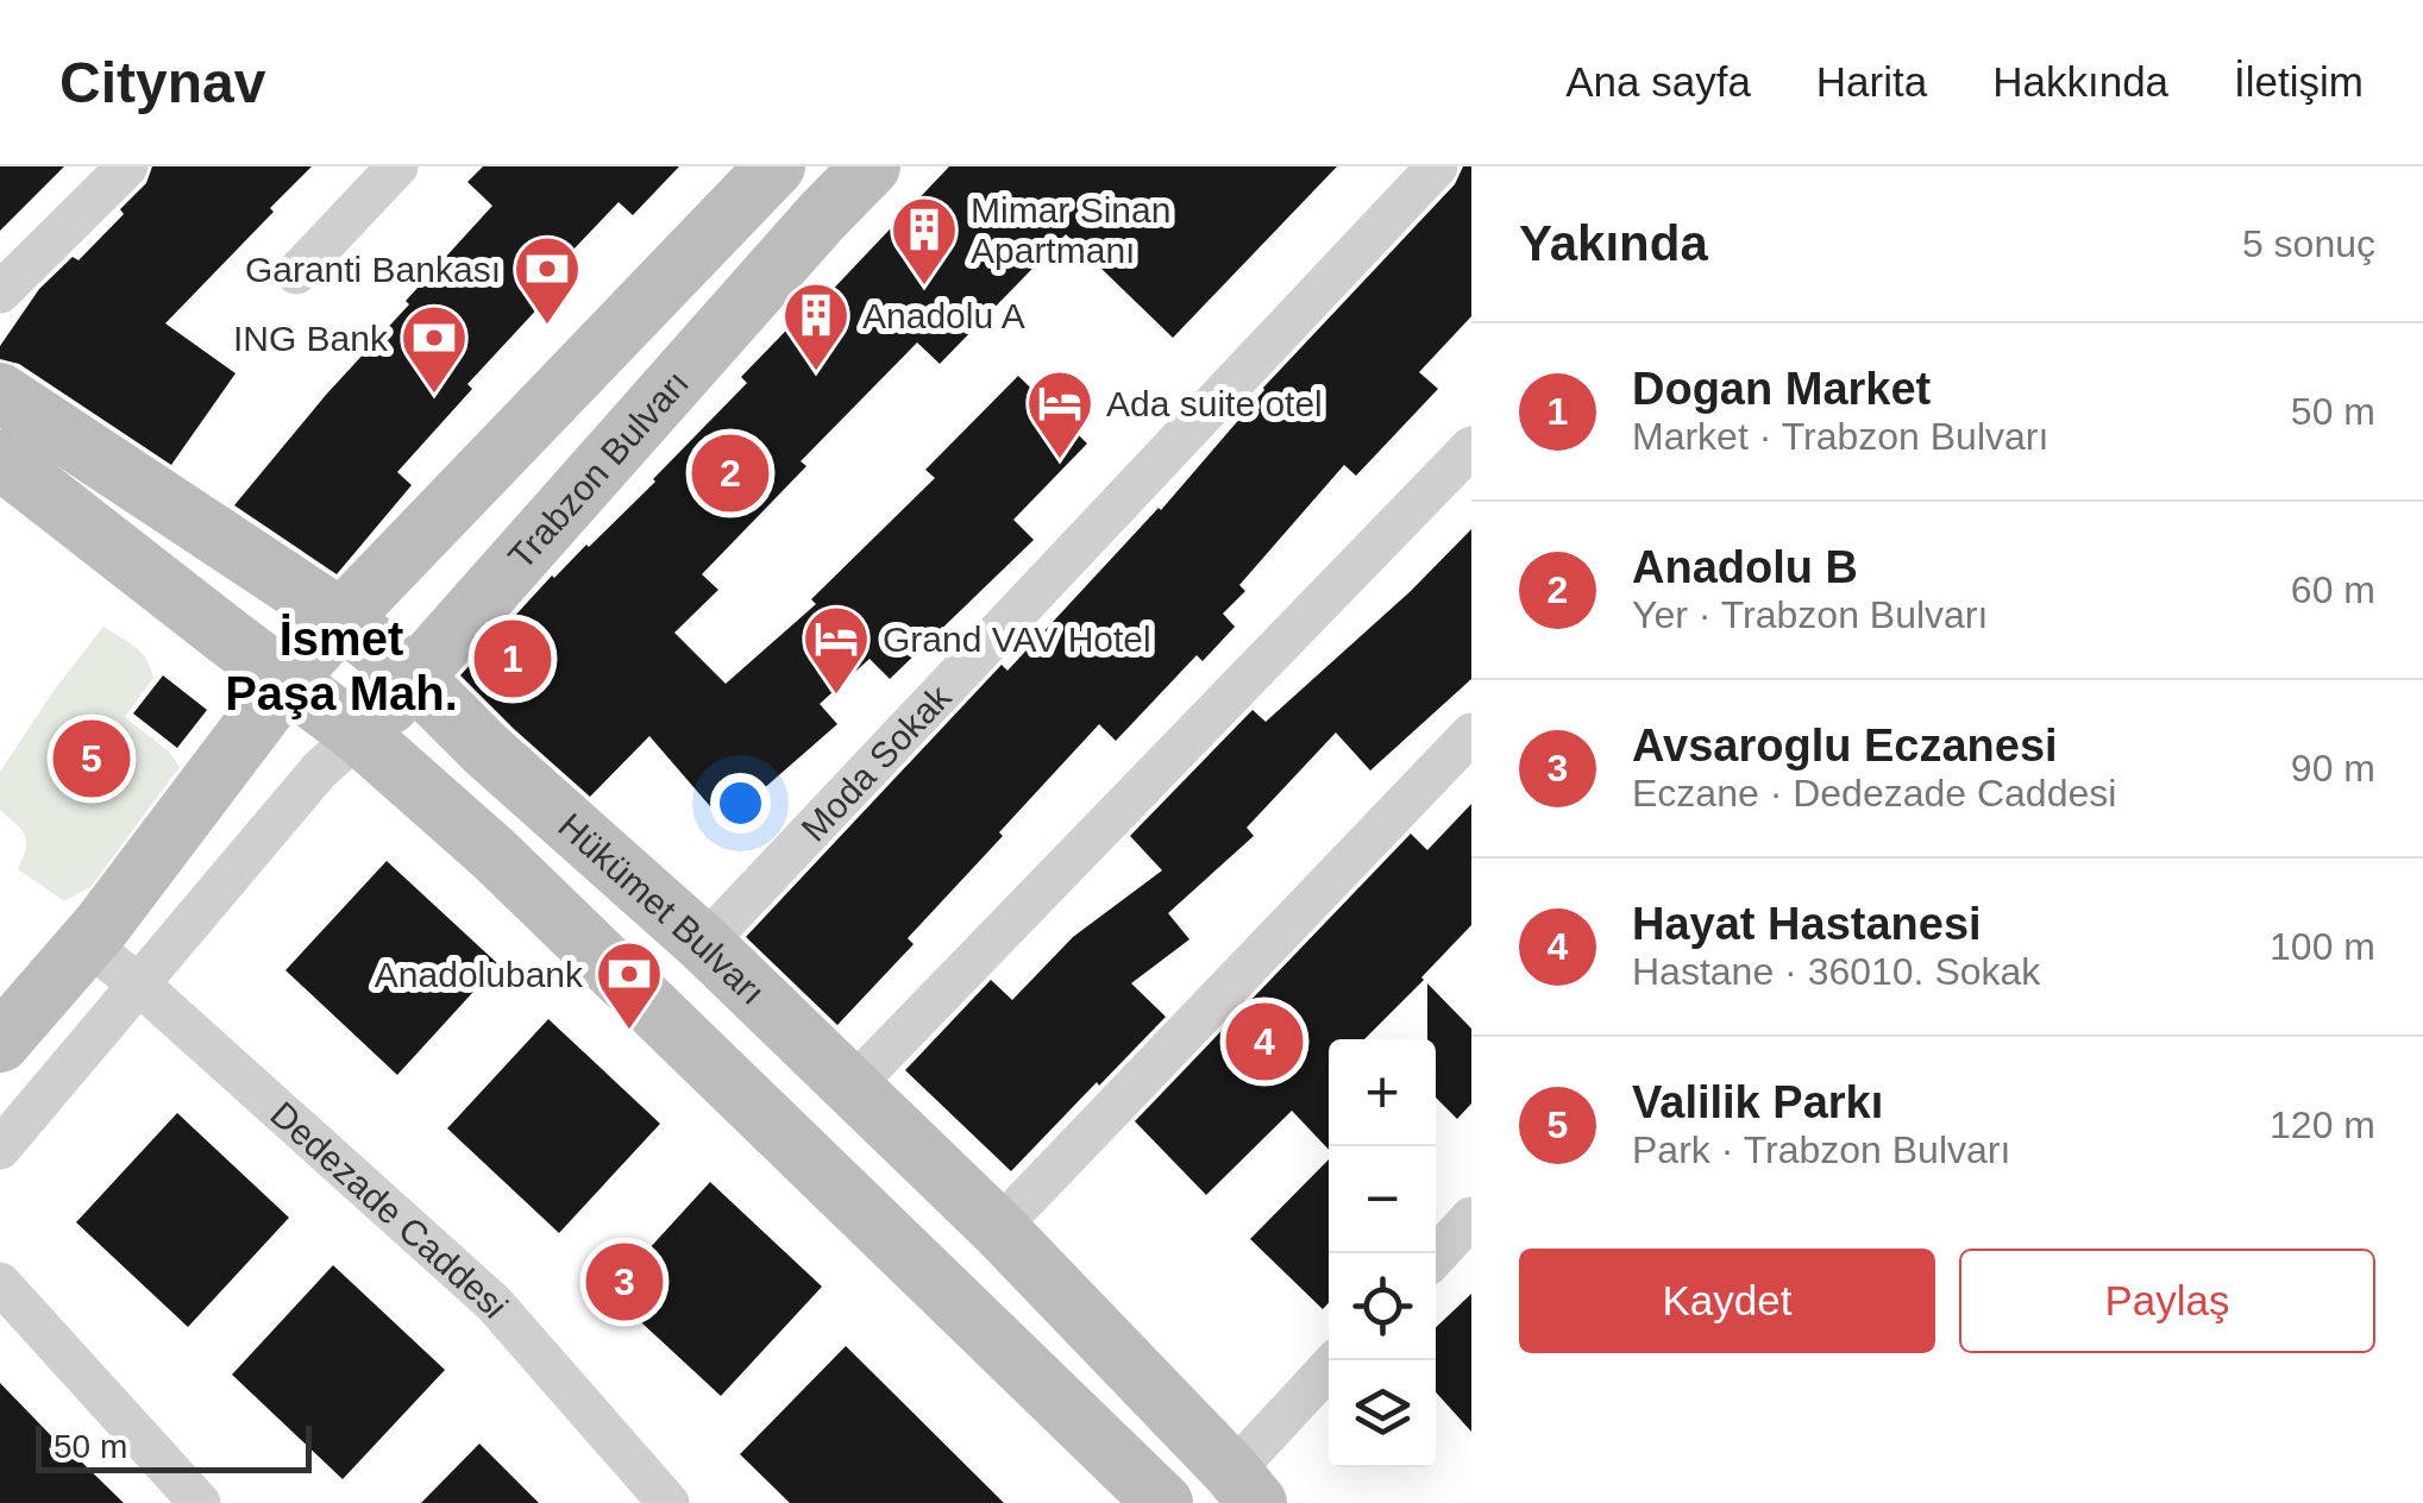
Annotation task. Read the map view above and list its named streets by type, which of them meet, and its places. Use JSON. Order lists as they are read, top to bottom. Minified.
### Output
{"streets":{"main road":["Trabzon Bulvarı","Hükümet Bulvarı"],"street":["Moda Sokak","Dedezade Caddesi"]},"crossings":[["Trabzon Bulvarı","Hükümet Bulvarı"],["Trabzon Bulvarı","Dedezade Caddesi"],["Moda Sokak","Hükümet Bulvarı"]],"districts":["İsmet Paşa Mah."],"places":{"building":["Mimar Sinan Apartmanı","Anadolu A"],"bank":["Garanti Bankası","ING Bank","Anadolubank"],"hotel":["Ada suite otel","Grand VAV Hotel"]},"scale_bar":"50 m","page":{"header":"Citynav","nav":["Ana sayfa","Harita","Hakkında","İletişim"],"heading":["Yakında","5 sonuç"],"list":[{"mark":"1","name":"Dogan Market","note":"Market · Trabzon Bulvarı","value":"50 m"},{"mark":"2","name":"Anadolu B","note":"Yer · Trabzon Bulvarı","value":"60 m"},{"mark":"3","name":"Avsaroglu Eczanesi","note":"Eczane · Dedezade Caddesi","value":"90 m"},{"mark":"4","name":"Hayat Hastanesi","note":"Hastane · 36010. Sokak","value":"100 m"},{"mark":"5","name":"Valilik Parkı","note":"Park · Trabzon Bulvarı","value":"120 m"}],"pins":["2","1","5","4","3"],"map_buttons":["+","−"],"buttons":["Kaydet","Paylaş"],"scale":"50 m"}}
